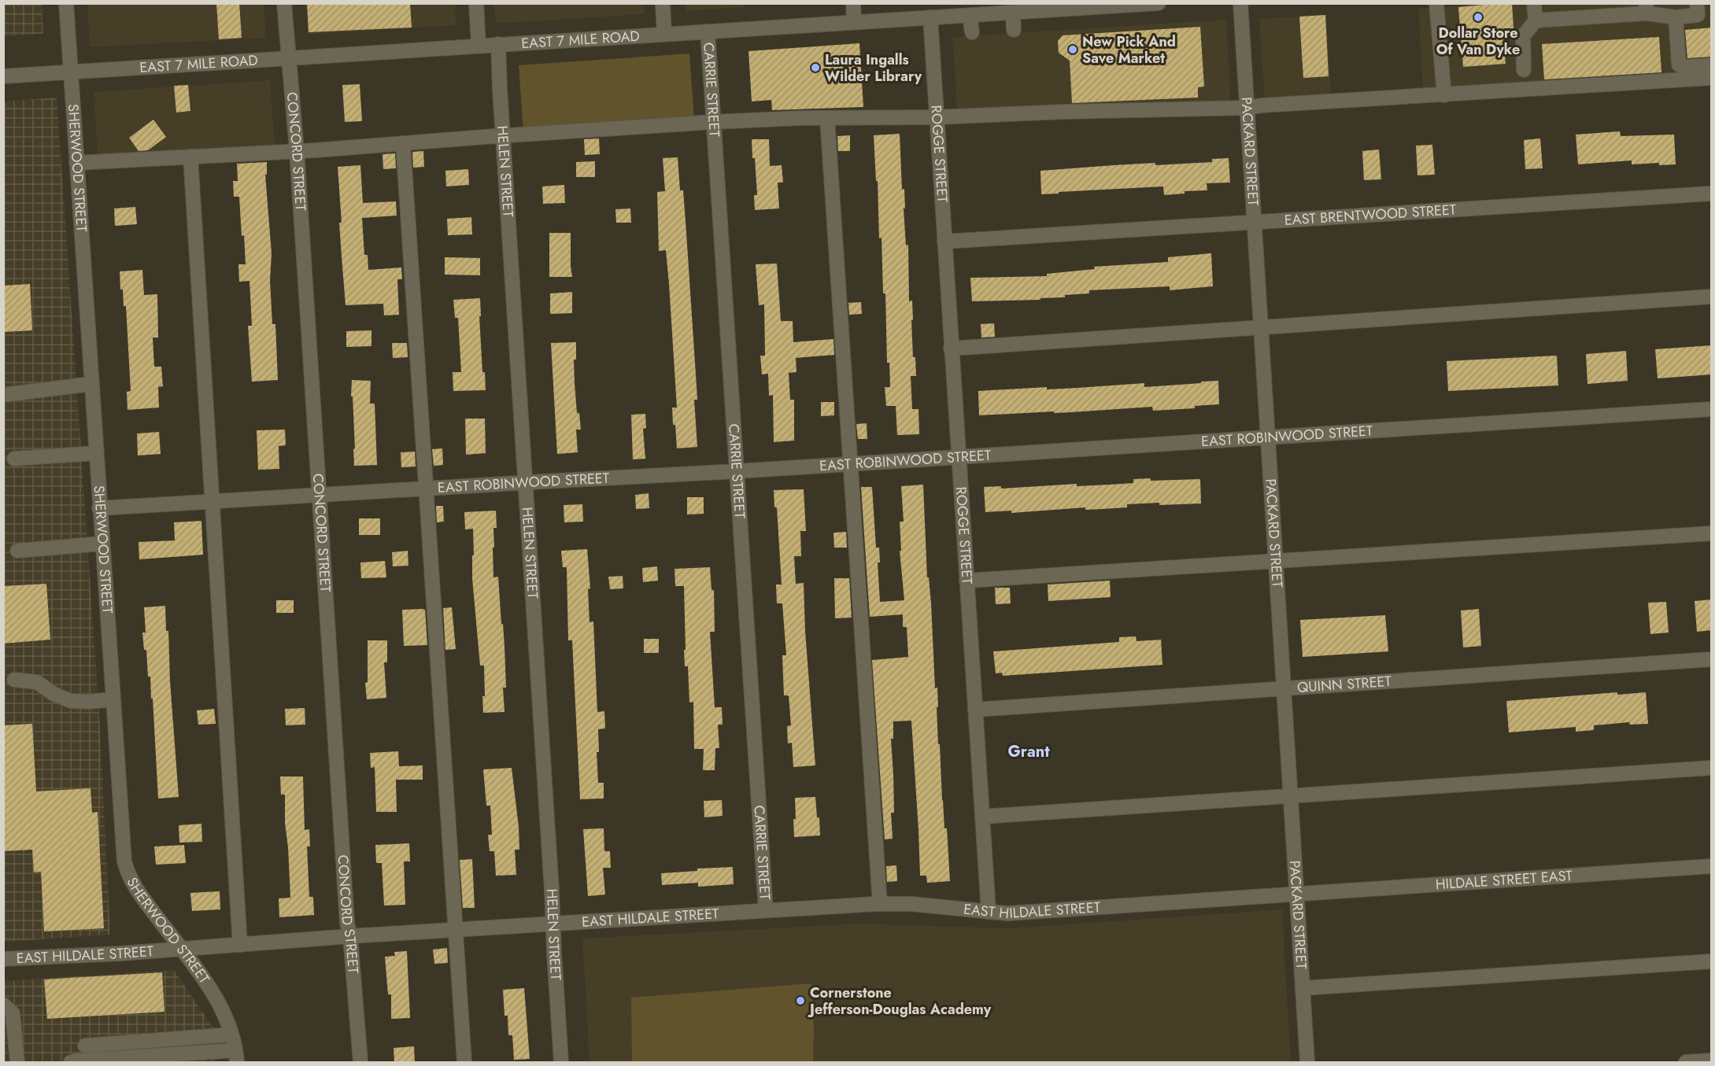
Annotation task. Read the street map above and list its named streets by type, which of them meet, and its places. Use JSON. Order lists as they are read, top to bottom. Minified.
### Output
{"streets":{"street":["EAST 7 MILE ROAD","CARRIE STREET","PACKARD STREET","CONCORD STREET","ROGGE STREET","SHERWOOD STREET","HELEN STREET","EAST BRENTWOOD STREET","EAST ROBINWOOD STREET","QUINN STREET","HILDALE STREET EAST","EAST HILDALE STREET"]},"crossings":[["EAST 7 MILE ROAD","CARRIE STREET"],["EAST 7 MILE ROAD","CONCORD STREET"],["EAST 7 MILE ROAD","ROGGE STREET"],["EAST 7 MILE ROAD","SHERWOOD STREET"],["EAST 7 MILE ROAD","HELEN STREET"],["CARRIE STREET","EAST ROBINWOOD STREET"],["CARRIE STREET","EAST HILDALE STREET"],["PACKARD STREET","EAST BRENTWOOD STREET"],["PACKARD STREET","EAST ROBINWOOD STREET"],["PACKARD STREET","QUINN STREET"],["PACKARD STREET","HILDALE STREET EAST"],["PACKARD STREET","EAST HILDALE STREET"],["CONCORD STREET","EAST ROBINWOOD STREET"],["CONCORD STREET","EAST HILDALE STREET"],["ROGGE STREET","EAST BRENTWOOD STREET"],["ROGGE STREET","EAST ROBINWOOD STREET"],["ROGGE STREET","QUINN STREET"],["ROGGE STREET","EAST HILDALE STREET"],["SHERWOOD STREET","EAST ROBINWOOD STREET"],["SHERWOOD STREET","EAST HILDALE STREET"],["HELEN STREET","EAST ROBINWOOD STREET"],["HELEN STREET","EAST HILDALE STREET"],["HILDALE STREET EAST","EAST HILDALE STREET"]],"districts":["Grant"],"places":["Dollar Store Of Van Dyke","New Pick And Save Market","Laura Ingalls Wilder Library","Cornerstone Jefferson-Douglas Academy"]}
